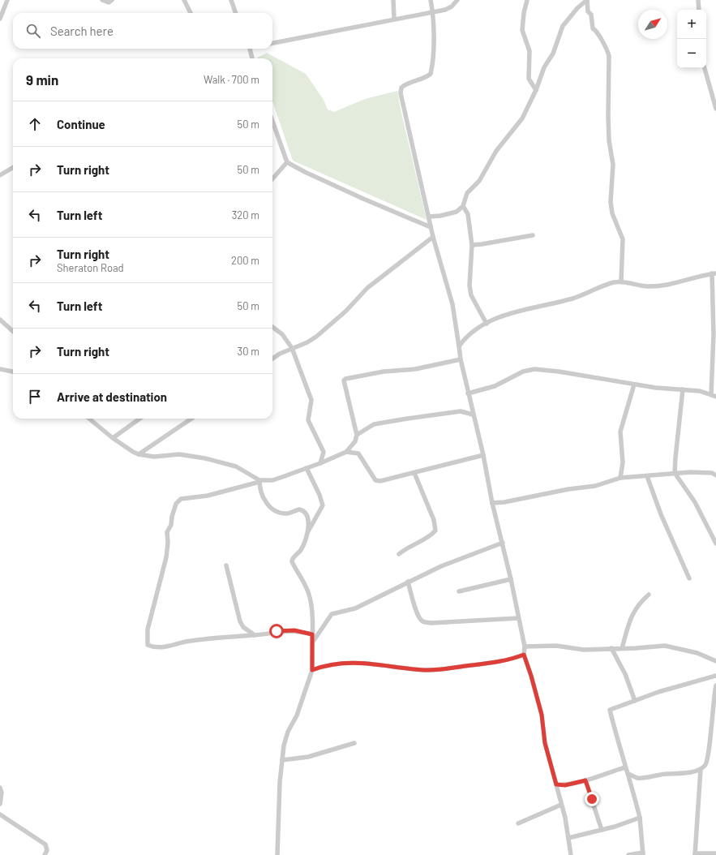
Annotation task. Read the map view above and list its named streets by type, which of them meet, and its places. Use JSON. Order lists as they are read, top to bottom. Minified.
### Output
{"north":"top right","page":{"map_buttons":["+","−"],"search":"Search here","heading":["9 min","Walk · 700 m"],"list":[["Continue","50 m"],["Turn right","50 m"],["Turn left","320 m"],["Turn right","Sheraton Road","200 m"],["Turn left","50 m"],["Turn right","30 m"],"Arrive at destination"]}}
